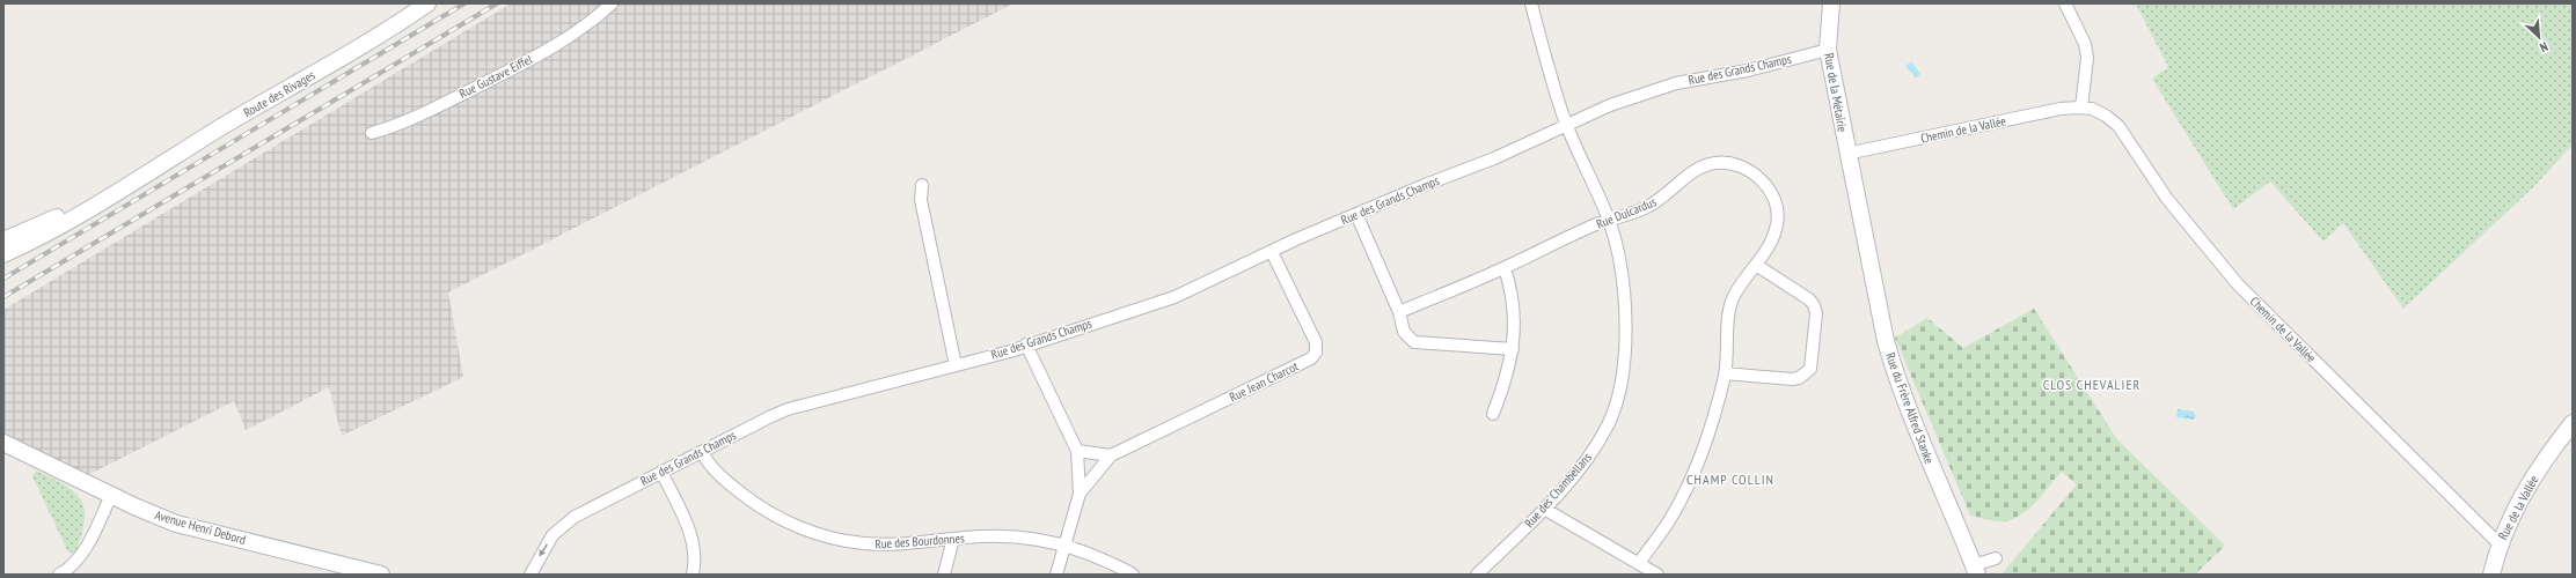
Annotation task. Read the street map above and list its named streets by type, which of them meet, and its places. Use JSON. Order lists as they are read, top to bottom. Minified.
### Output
{"streets":{"street":["Rue des Grands Champs","Rue Gustave Eiffel","Rue de la Métairie","Route des Rivages","Chemin de la Vallée","Rue Dulcardus","Rue Jean Charcot","Rue du Frère Alfred Stanke","Rue des Chambellans","Rue de la Vallée","Avenue Henri Debord","Rue des Bourdonnes"]},"crossings":[["Rue des Grands Champs","Rue de la Métairie"],["Rue des Grands Champs","Rue Jean Charcot"],["Rue des Grands Champs","Rue des Chambellans"],["Rue des Grands Champs","Rue des Bourdonnes"],["Rue de la Métairie","Chemin de la Vallée"],["Rue de la Métairie","Rue du Frère Alfred Stanke"],["Chemin de la Vallée","Rue du Frère Alfred Stanke"],["Chemin de la Vallée","Rue de la Vallée"],["Rue Dulcardus","Rue des Chambellans"],["Rue Jean Charcot","Rue des Bourdonnes"]],"districts":["CLOS CHEVALIER","CHAMP COLLIN"],"north":"bottom right"}
